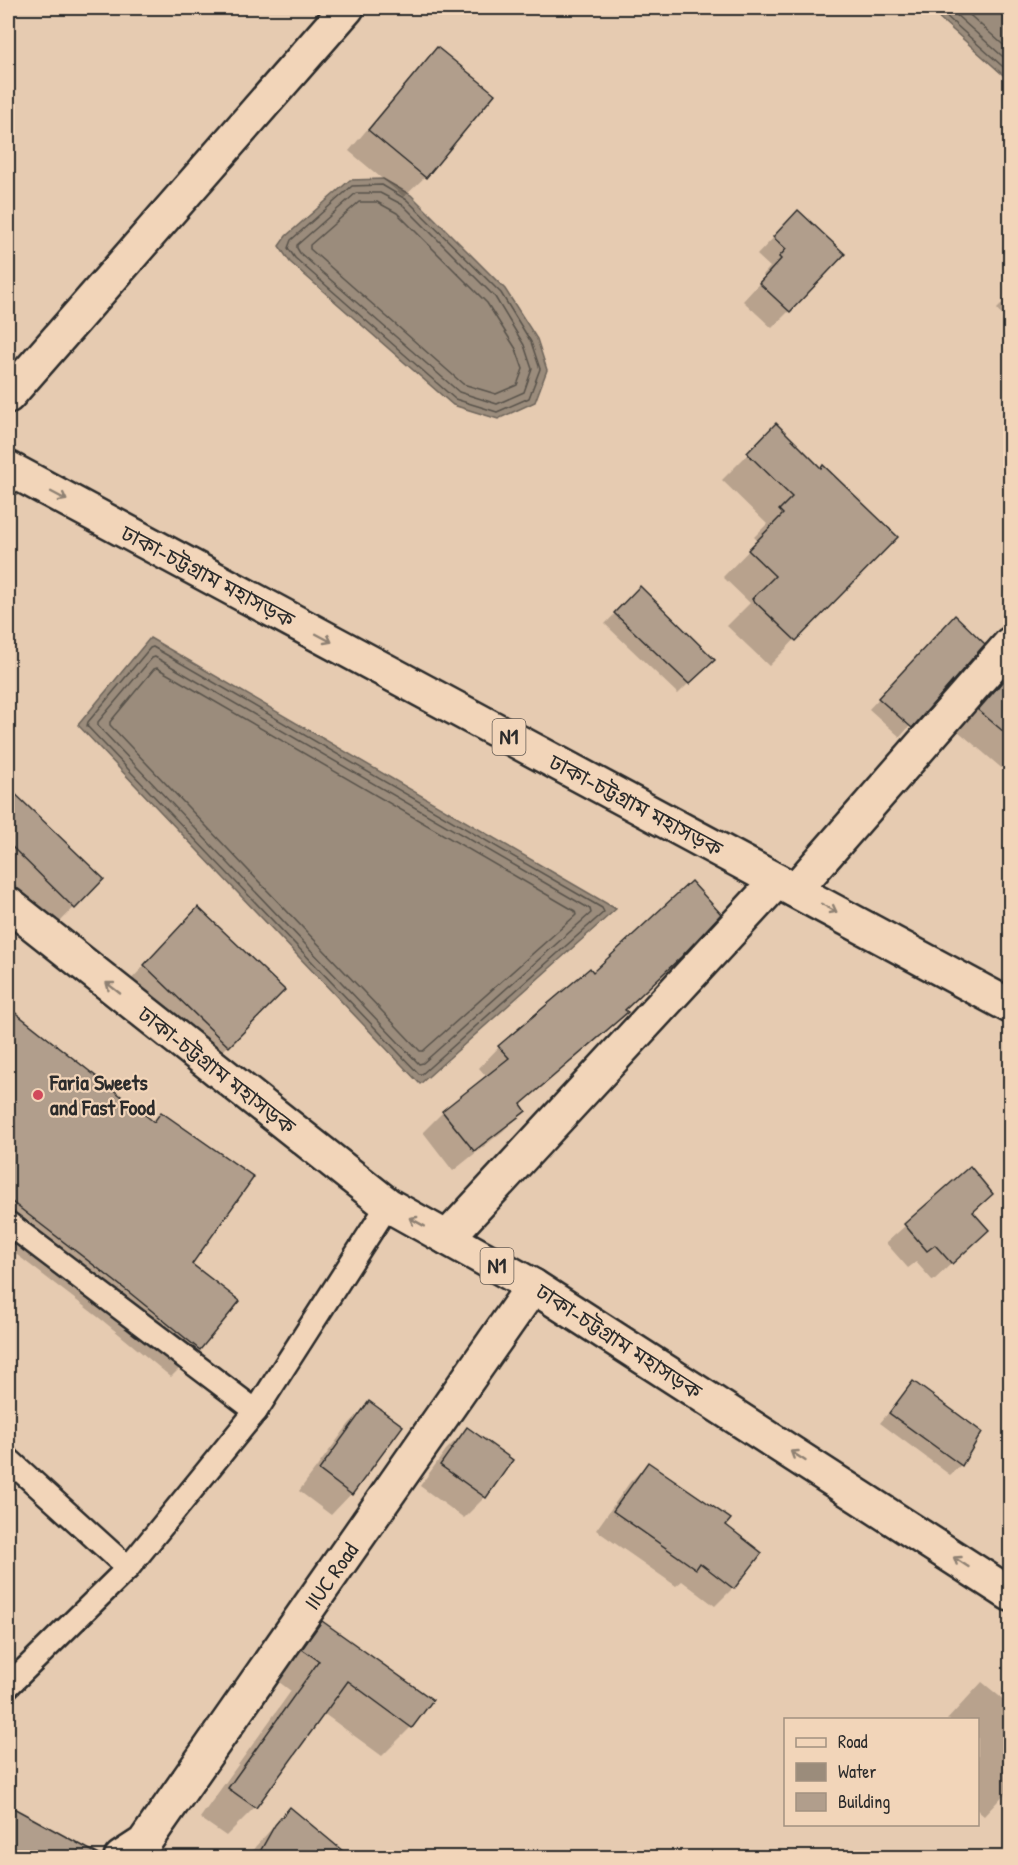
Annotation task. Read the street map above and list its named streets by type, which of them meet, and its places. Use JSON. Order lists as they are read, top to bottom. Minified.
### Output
{"streets":{"main road":["ঢাকা-চট্টগ্রাম মহাসড়ক","N1","IIUC Road"]},"crossings":[["ঢাকা-চট্টগ্রাম মহাসড়ক","IIUC Road"]],"places":["Faria Sweets and Fast Food"],"legend":["Road","Water","Building"]}
